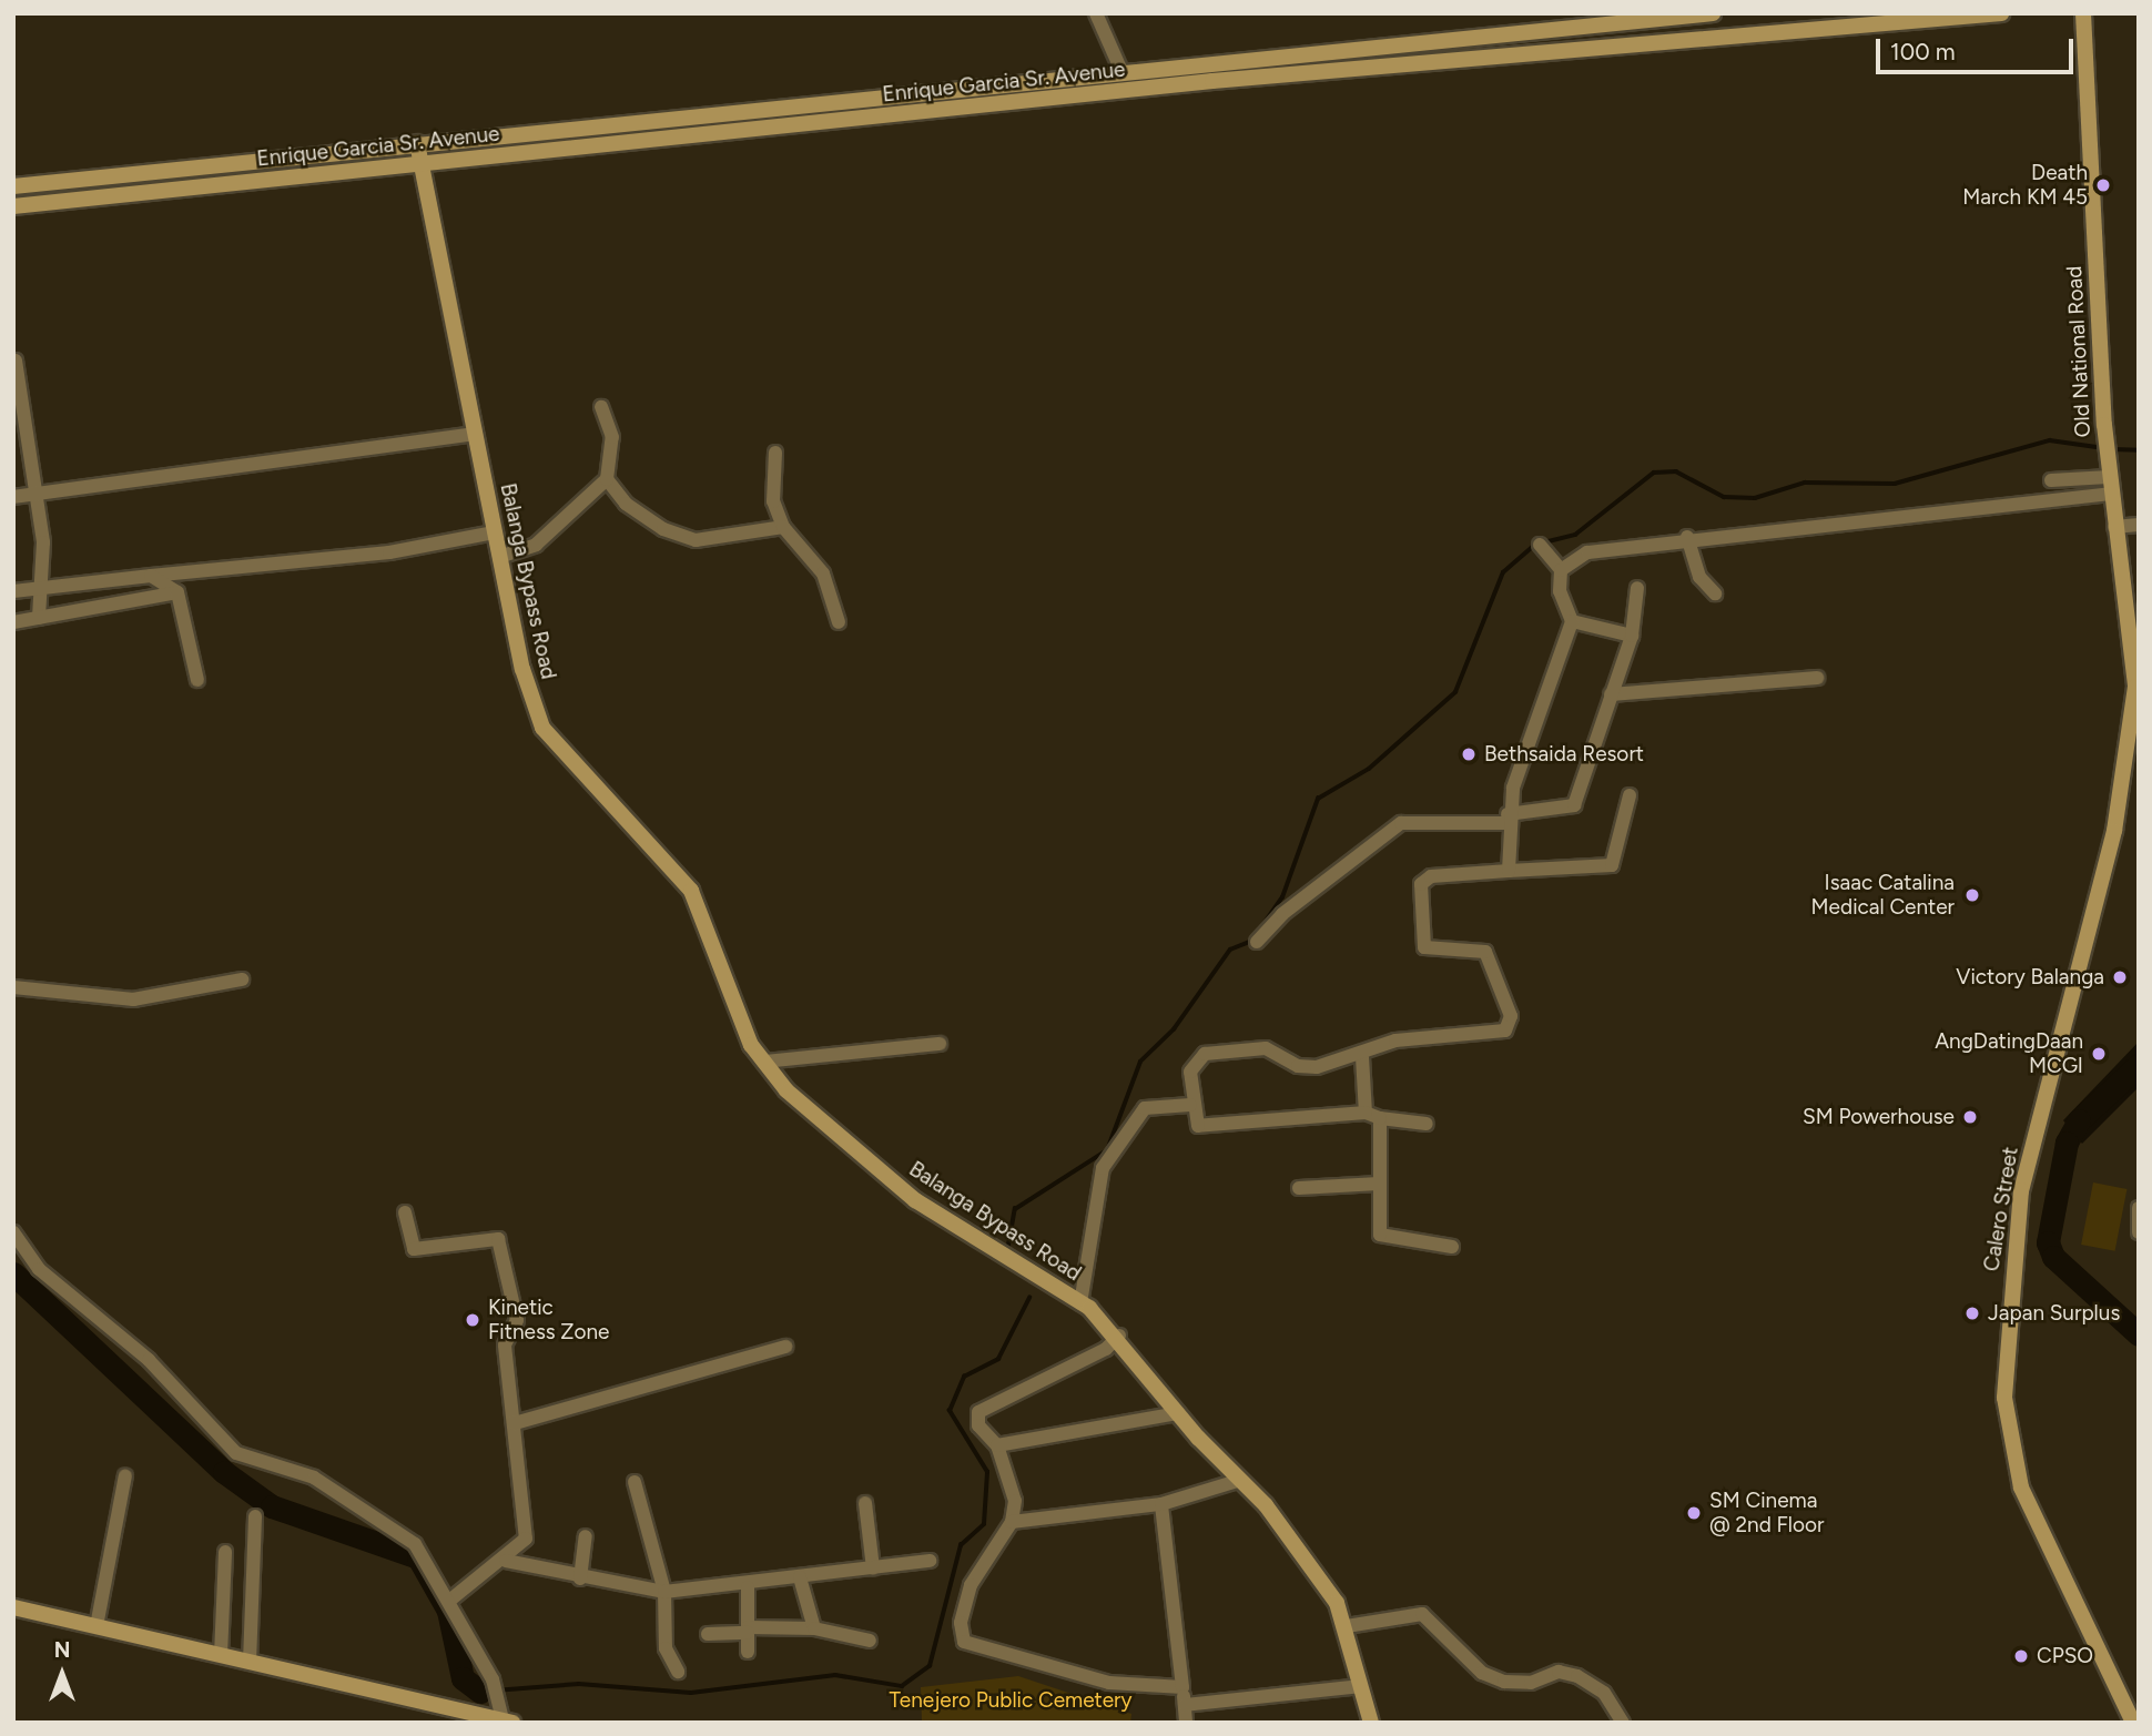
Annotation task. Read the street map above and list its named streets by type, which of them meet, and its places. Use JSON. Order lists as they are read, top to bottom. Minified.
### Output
{"streets":{"main road":["Enrique Garcia Sr. Avenue","Old National Road","Balanga Bypass Road","Calero Street"]},"crossings":[["Enrique Garcia Sr. Avenue","Balanga Bypass Road"],["Old National Road","Calero Street"]],"parks":["Tenejero Public Cemetery"],"places":["Death March KM 45","Bethsaida Resort","Isaac Catalina Medical Center","Victory Balanga","AngDatingDaan MCGI","SM Powerhouse","Japan Surplus","Kinetic Fitness Zone","SM Cinema @ 2nd Floor","CPSO"],"scale_bar":"100 m","north":"top"}
